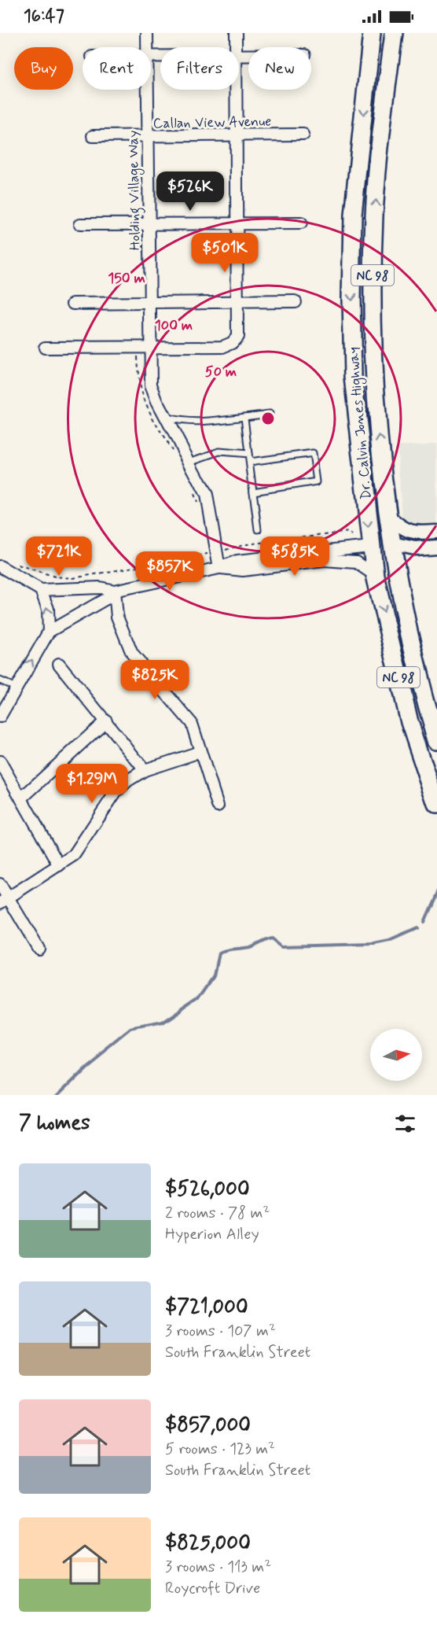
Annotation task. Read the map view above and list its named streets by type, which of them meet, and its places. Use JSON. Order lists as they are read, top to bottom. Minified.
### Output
{"streets":{"highway":["NC 98","Dr. Calvin Jones Highway"],"street":["Callan View Avenue","Holding Village Way"]},"crossings":[["Callan View Avenue","Holding Village Way"]],"north":"right","page":{"status":"16:47","chip":["Buy","Rent","Filters","New"],"price":["$526K","$501K","$721K","$585K","$857K","$825K","$1.29M"],"heading":"7 homes","list":[{"name":"$526,000","note":"2 rooms · 78 m² · Hyperion Alley"},{"name":"$721,000","note":"3 rooms · 107 m² · South Franklin Street"},{"name":"$857,000","note":"5 rooms · 123 m² · South Franklin Street"},{"name":"$825,000","note":"3 rooms · 113 m² · Roycroft Drive"}]},"rings":["150 m","100 m","50 m"]}
